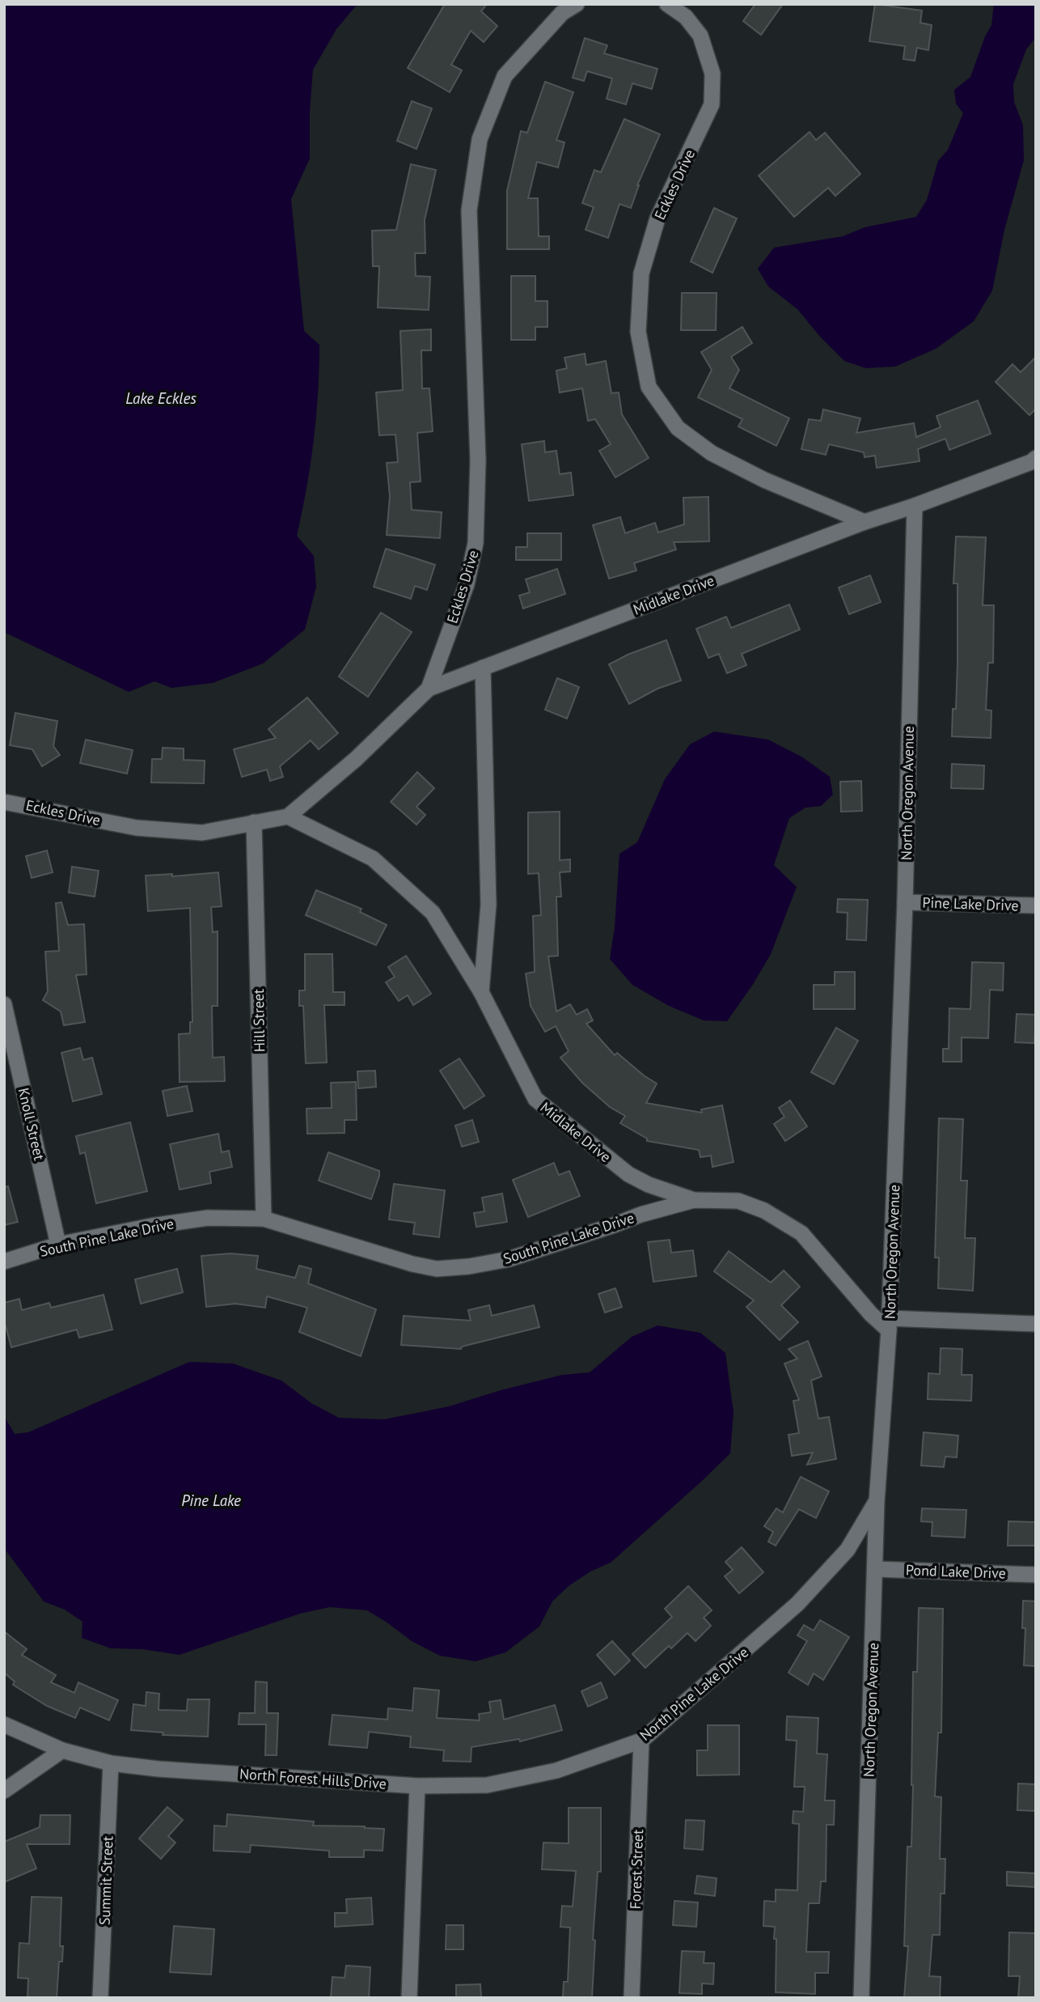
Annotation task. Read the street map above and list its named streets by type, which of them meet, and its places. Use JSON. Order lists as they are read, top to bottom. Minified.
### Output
{"streets":{"street":["Eckles Drive","Midlake Drive","North Oregon Avenue","Pine Lake Drive","Hill Street","Knoll Street","South Pine Lake Drive","Pond Lake Drive","North Pine Lake Drive","North Forest Hills Drive","Forest Street","Summit Street"]},"crossings":[["Eckles Drive","Midlake Drive"],["Eckles Drive","Hill Street"],["Midlake Drive","South Pine Lake Drive"],["North Oregon Avenue","Pine Lake Drive"],["North Oregon Avenue","South Pine Lake Drive"],["North Oregon Avenue","Pond Lake Drive"],["North Oregon Avenue","North Pine Lake Drive"],["Hill Street","South Pine Lake Drive"],["Knoll Street","South Pine Lake Drive"],["North Pine Lake Drive","North Forest Hills Drive"],["North Pine Lake Drive","Forest Street"],["North Forest Hills Drive","Summit Street"]],"water":["Lake Eckles","Pine Lake"]}
